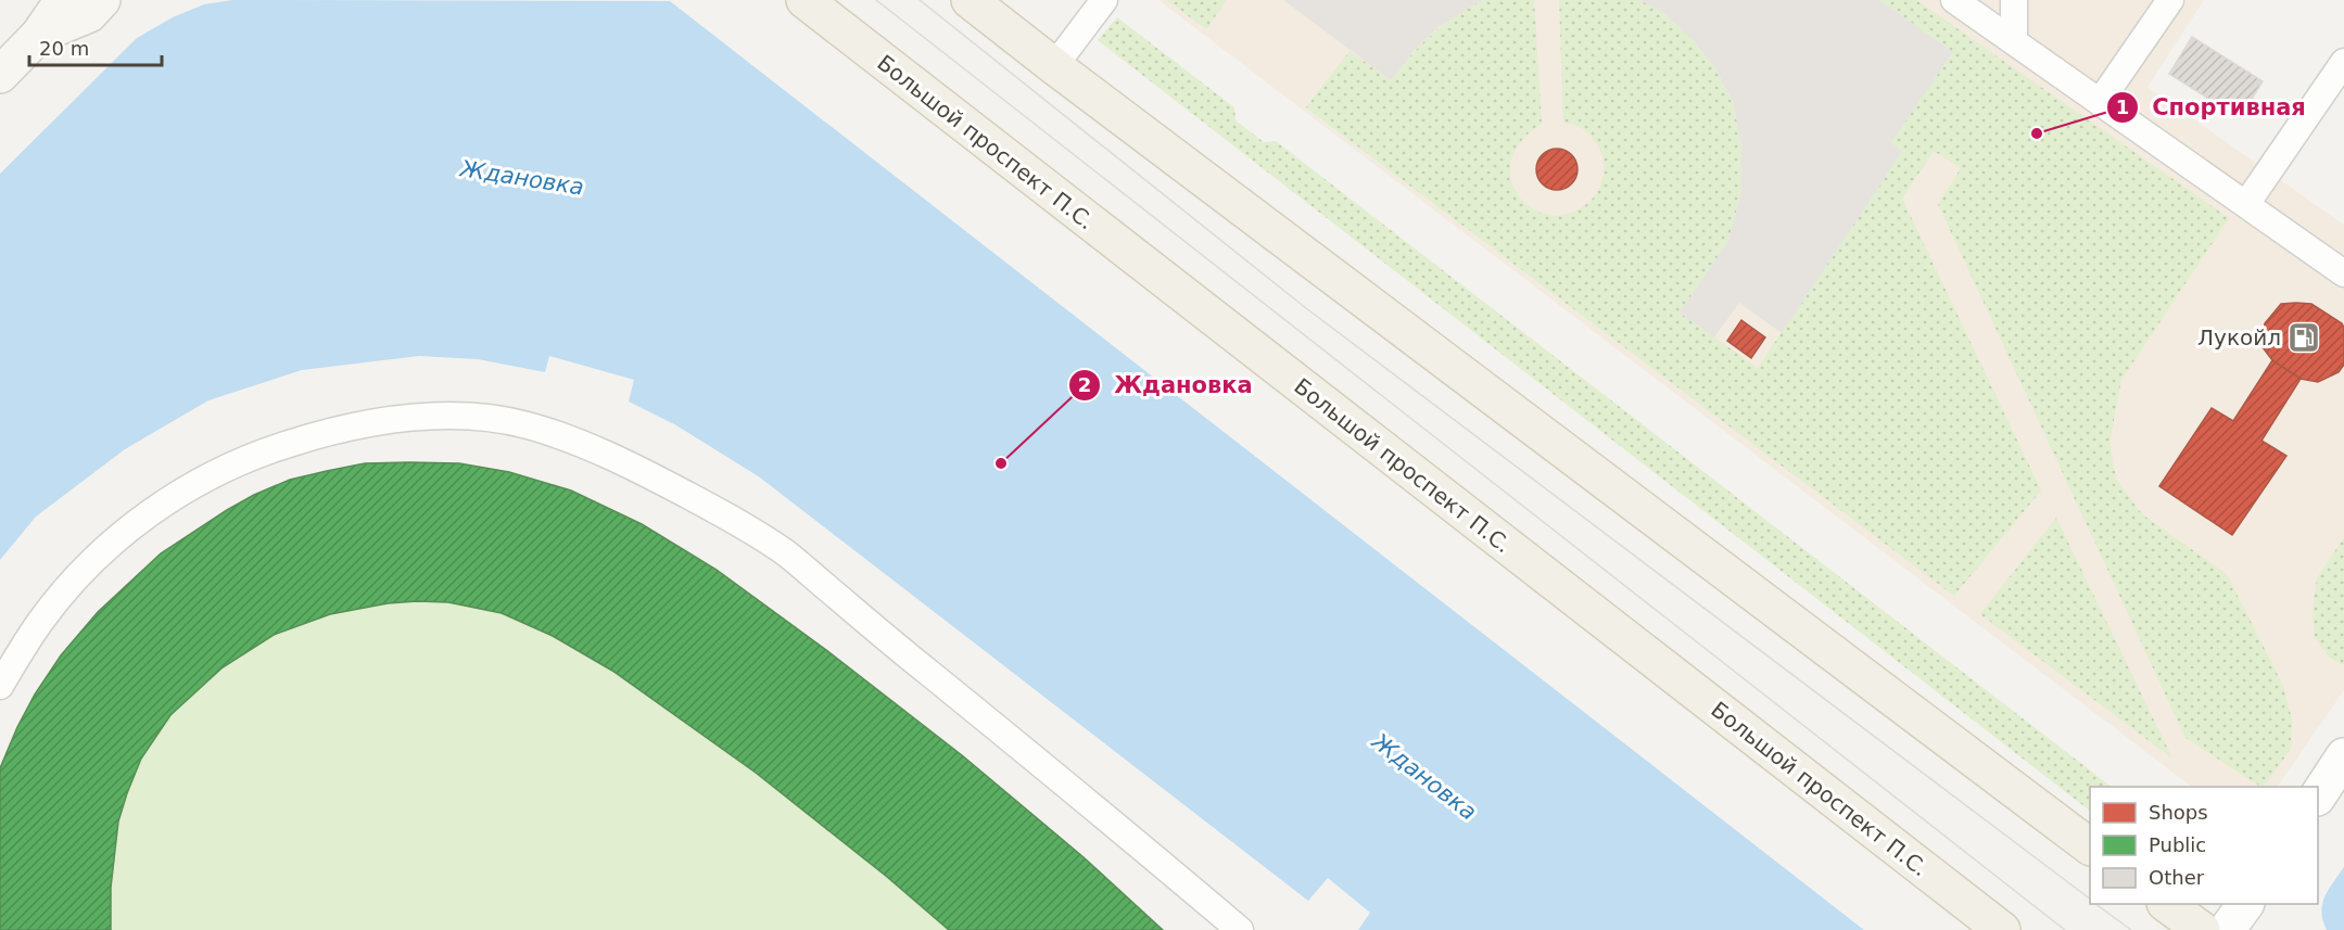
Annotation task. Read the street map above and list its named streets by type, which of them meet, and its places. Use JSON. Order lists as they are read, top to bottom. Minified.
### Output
{"streets":{"main road":["Большой проспект П.С."]},"water":["Ждановка"],"places":{"other":["Спортивная","Ждановка"],"fuel station":["Лукойл"]},"legend":["Shops","Public","Other"],"scale_bar":"20 m"}
